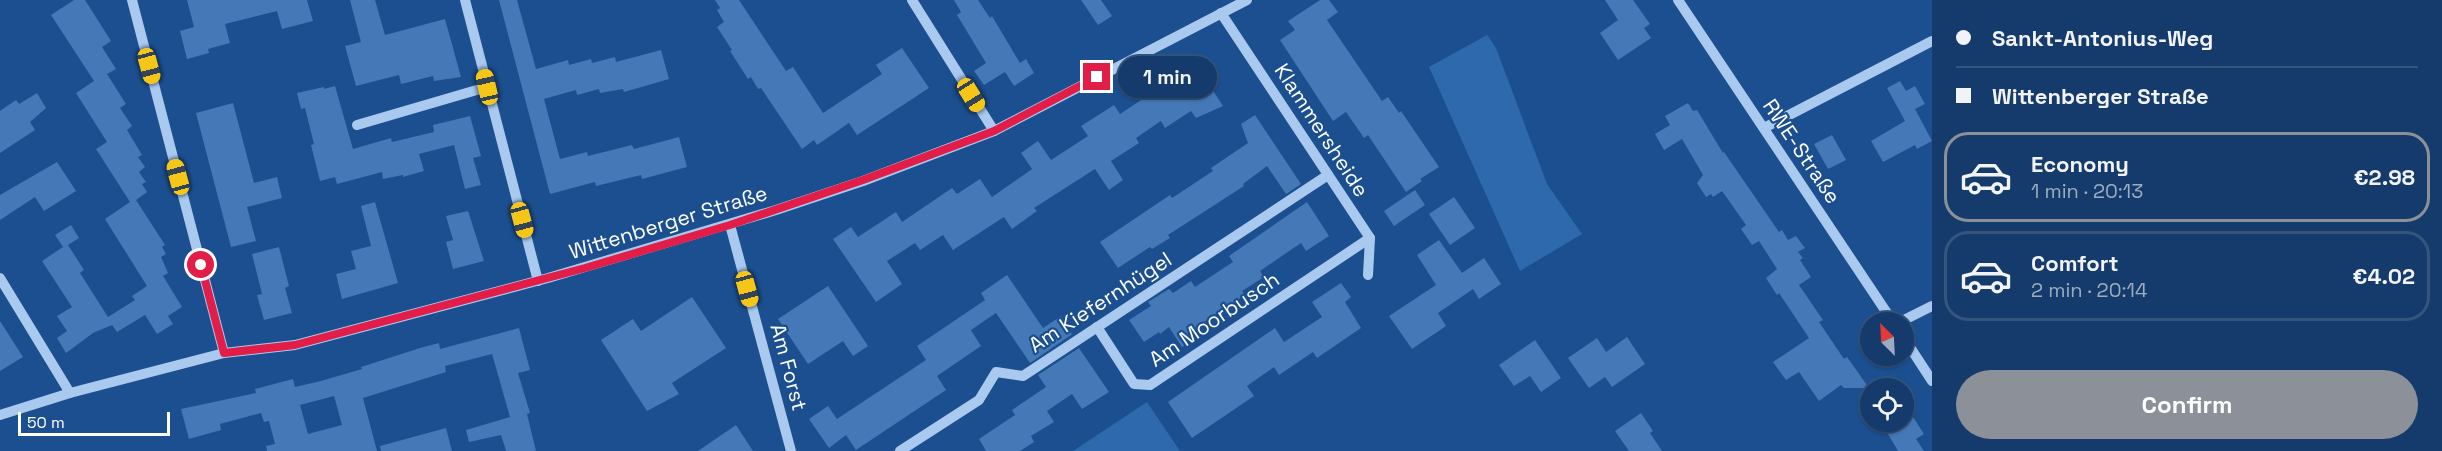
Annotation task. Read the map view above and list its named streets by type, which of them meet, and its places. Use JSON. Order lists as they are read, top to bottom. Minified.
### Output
{"streets":{"street":["Klammersheide","RWE-Straße","Wittenberger Straße","Am Kiefernhügel","Am Moorbusch","Am Forst"]},"crossings":[["Klammersheide","Wittenberger Straße"],["Klammersheide","Am Kiefernhügel"],["Klammersheide","Am Moorbusch"],["Wittenberger Straße","Am Forst"],["Am Kiefernhügel","Am Moorbusch"]],"scale_bar":"50 m","north":"top left","page":{"banner":["Sankt-Antonius-Weg","Wittenberger Straße"],"bubble":"1 min","list":[{"name":"Economy","note":"1 min · 20:13","value":"€2.98"},{"name":"Comfort","note":"2 min · 20:14","value":"€4.02"}],"buttons":"Confirm","scale":"50 m"}}
